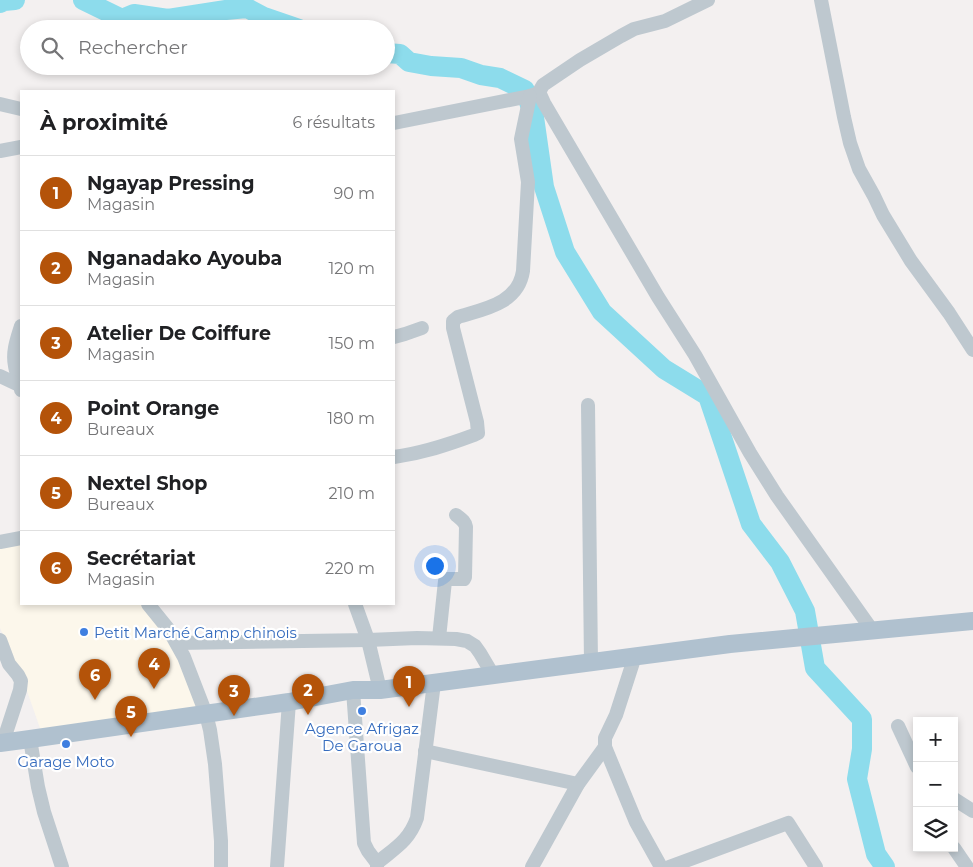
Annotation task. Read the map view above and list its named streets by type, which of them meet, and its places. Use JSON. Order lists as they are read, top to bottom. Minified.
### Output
{"places":["Petit Marché Camp chinois","Agence Afrigaz De Garoua","Garage Moto"],"page":{"search":"Rechercher","heading":["À proximité","6 résultats"],"list":[{"mark":"1","name":"Ngayap Pressing","note":"Magasin","value":"90 m"},{"mark":"2","name":"Nganadako Ayouba","note":"Magasin","value":"120 m"},{"mark":"3","name":"Atelier De Coiffure","note":"Magasin","value":"150 m"},{"mark":"4","name":"Point Orange","note":"Bureaux","value":"180 m"},{"mark":"5","name":"Nextel Shop","note":"Bureaux","value":"210 m"},{"mark":"6","name":"Secrétariat","note":"Magasin","value":"220 m"}],"pins":["4","6","1","2","3","5"],"map_buttons":["+","−"]}}
